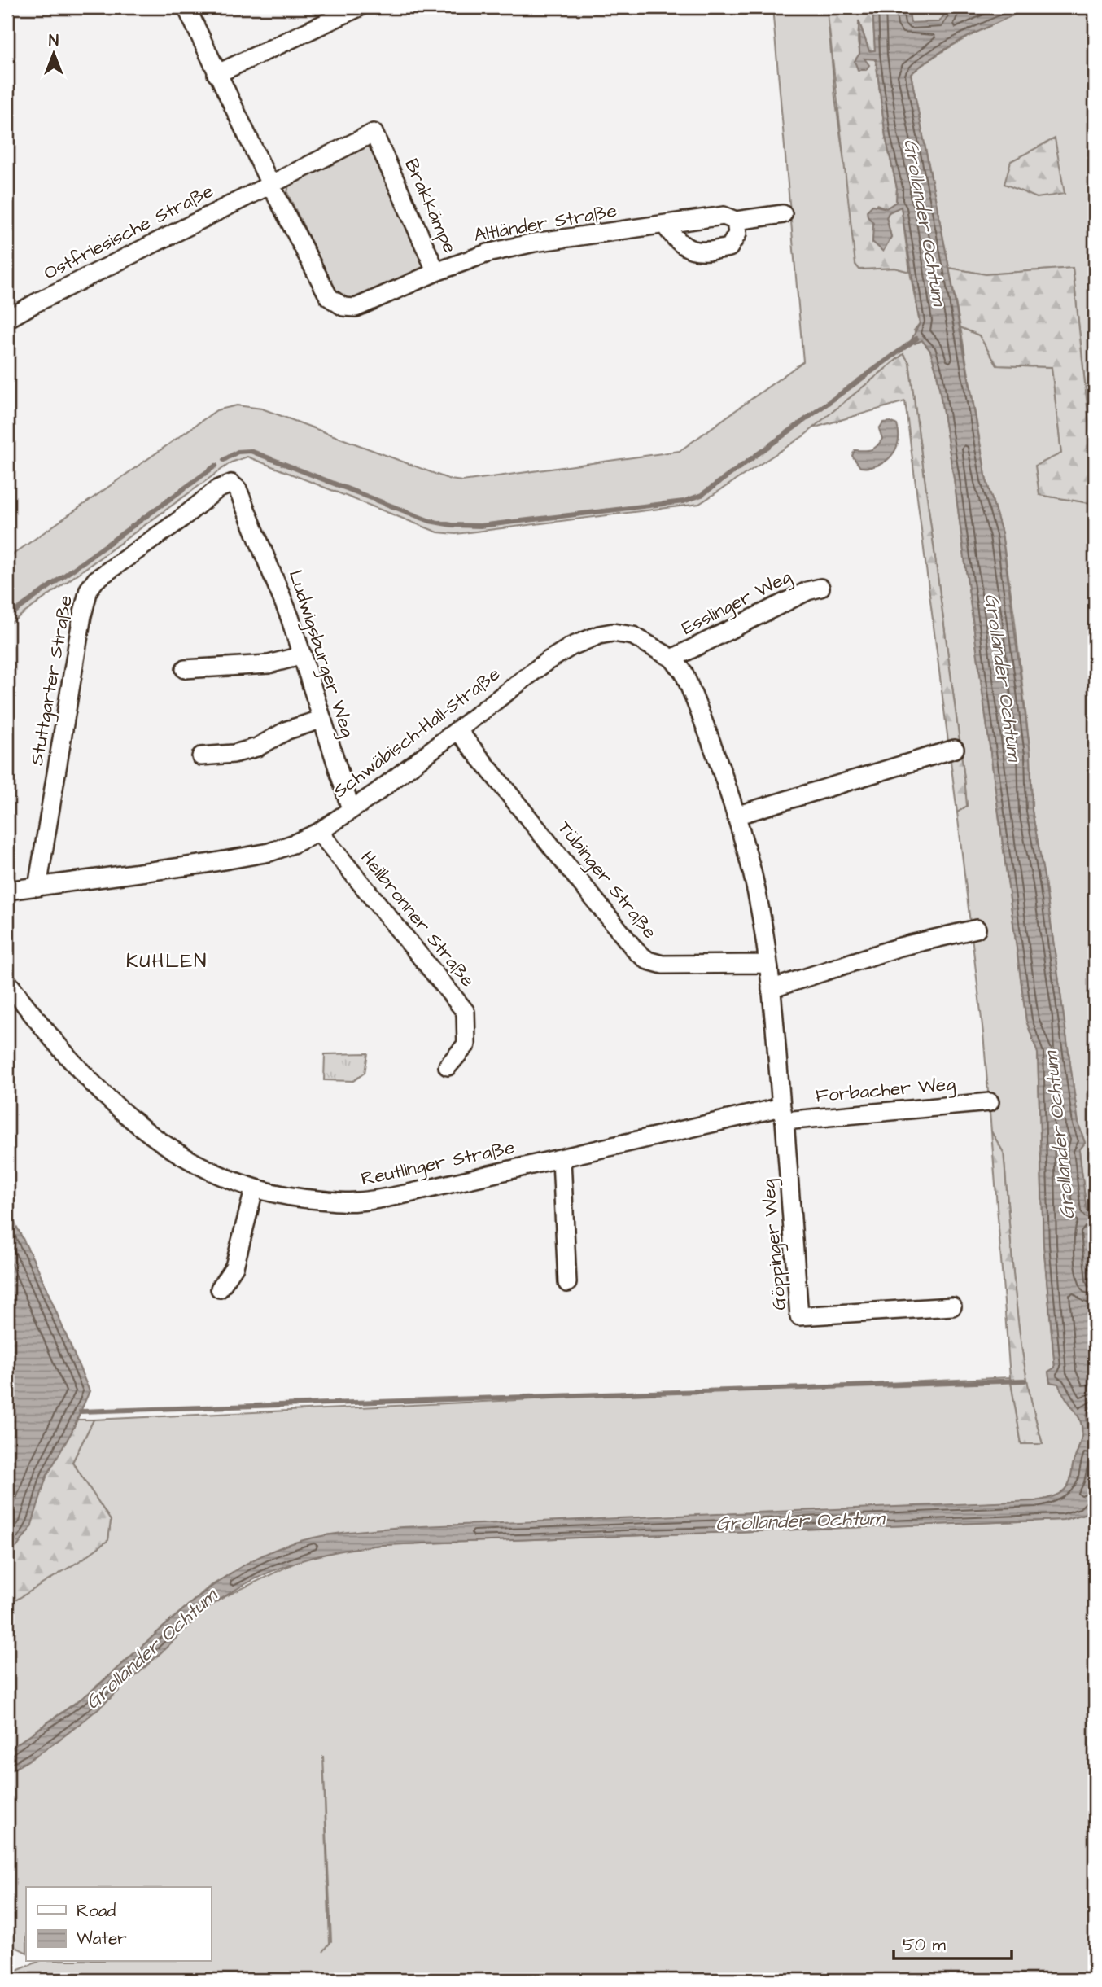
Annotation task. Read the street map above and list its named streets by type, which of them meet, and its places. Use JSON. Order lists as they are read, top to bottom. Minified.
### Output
{"streets":{"street":["Brakkämpe","Altländer Straße","Ostfriesische Straße","Esslinger Weg","Ludwigsburger Weg","Stuttgarter Straße","Schwäbisch-Hall-Straße","Tübinger Straße","Heilbronner Straße","Forbacher Weg","Reutlinger Straße","Göppinger Weg"]},"crossings":[["Brakkämpe","Altländer Straße"],["Brakkämpe","Ostfriesische Straße"],["Esslinger Weg","Schwäbisch-Hall-Straße"],["Ludwigsburger Weg","Stuttgarter Straße"],["Ludwigsburger Weg","Schwäbisch-Hall-Straße"],["Stuttgarter Straße","Schwäbisch-Hall-Straße"],["Schwäbisch-Hall-Straße","Tübinger Straße"],["Schwäbisch-Hall-Straße","Heilbronner Straße"],["Schwäbisch-Hall-Straße","Forbacher Weg"],["Schwäbisch-Hall-Straße","Reutlinger Straße"],["Schwäbisch-Hall-Straße","Göppinger Weg"],["Forbacher Weg","Reutlinger Straße"],["Forbacher Weg","Göppinger Weg"],["Reutlinger Straße","Göppinger Weg"]],"districts":["KUHLEN"],"water":["Grollander Ochtum"],"legend":["Road","Water"],"scale_bar":"50 m","north":"top"}
